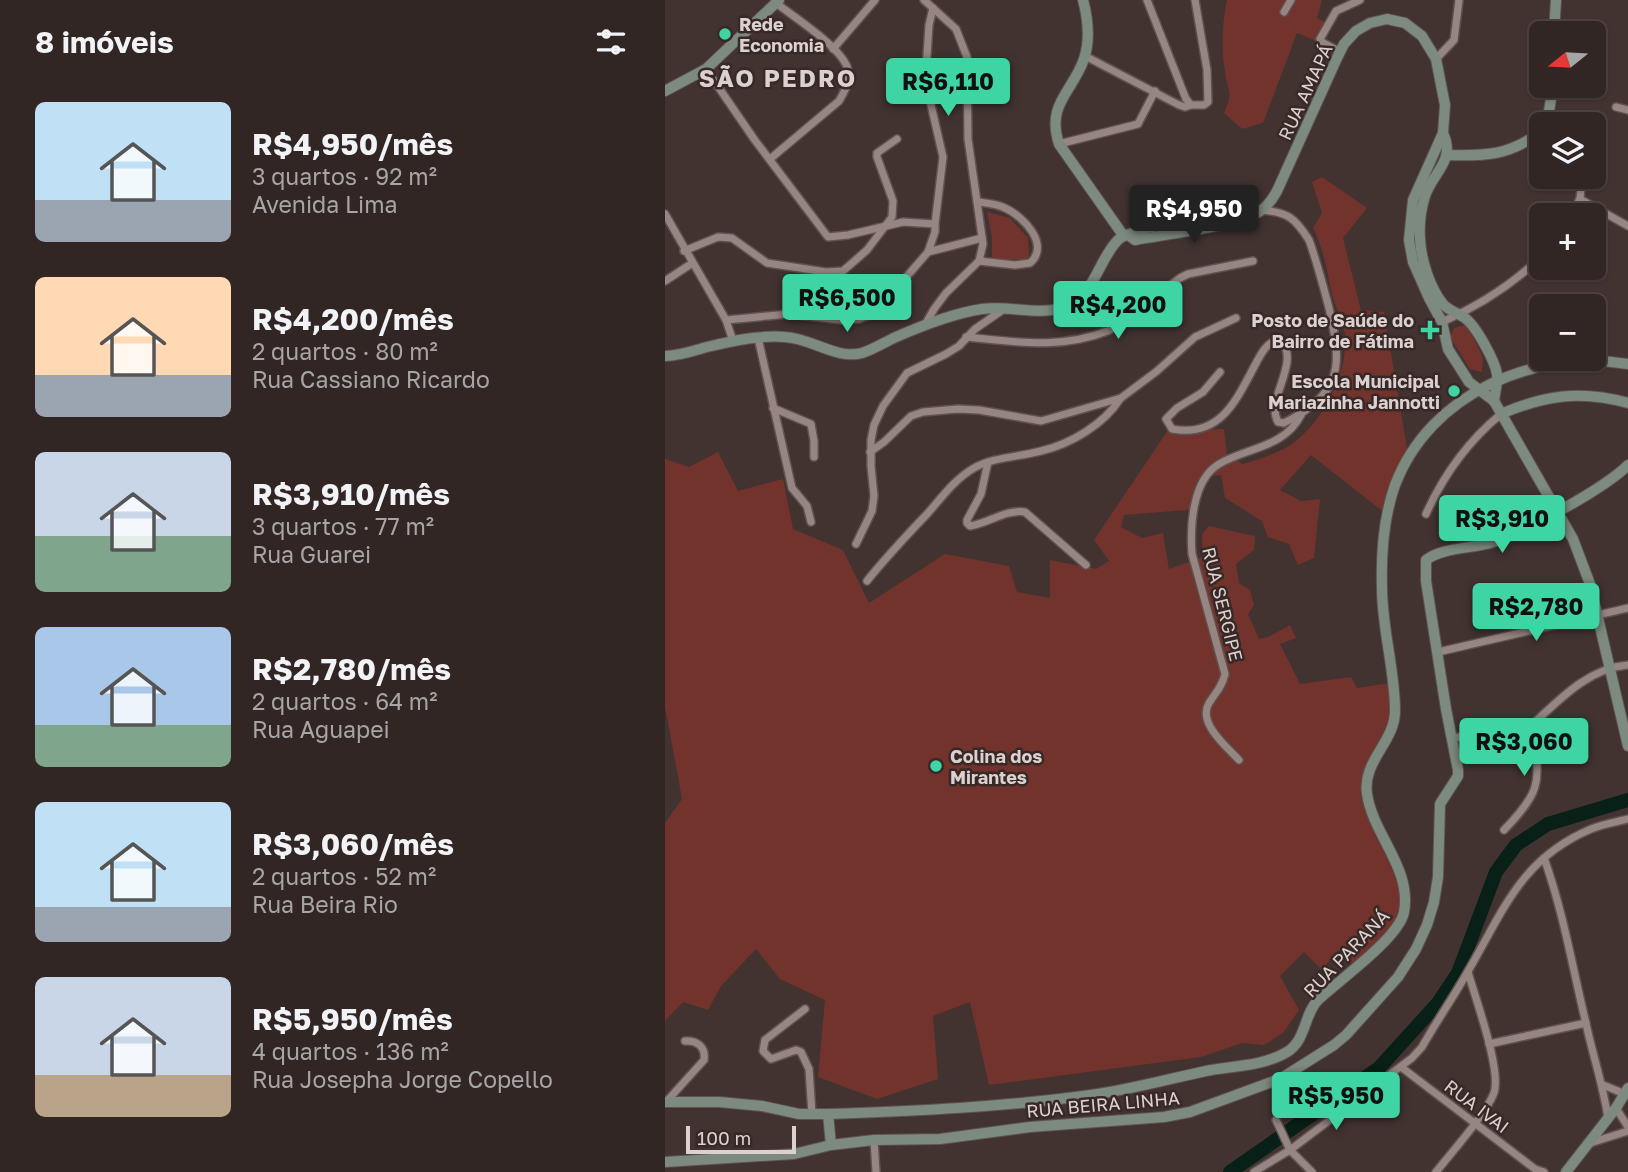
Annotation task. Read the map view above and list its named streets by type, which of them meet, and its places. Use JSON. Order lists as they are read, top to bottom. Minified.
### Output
{"streets":{"street":["RUA AMAPÁ","RUA SERGIPE","RUA PARANÁ","RUA BEIRA LINHA","RUA IVAI"]},"crossings":[["RUA AMAPÁ","RUA SERGIPE"]],"districts":["SÃO PEDRO"],"places":{"other":["Rede Economia","Escola Municipal Mariazinha Jannotti","Colina dos Mirantes"],"health":["Posto de Saúde do Bairro de Fátima"]},"scale_bar":"100 m","north":"left","page":{"heading":"8 imóveis","map_buttons":["+","−"],"price":["R$6,110","R$4,950","R$6,500","R$4,200","R$3,910","R$2,780","R$3,060","R$5,950"],"list":[{"name":"R$4,950/mês","note":"3 quartos · 92 m² · Avenida Lima"},{"name":"R$4,200/mês","note":"2 quartos · 80 m² · Rua Cassiano Ricardo"},{"name":"R$3,910/mês","note":"3 quartos · 77 m² · Rua Guarei"},{"name":"R$2,780/mês","note":"2 quartos · 64 m² · Rua Aguapei"},{"name":"R$3,060/mês","note":"2 quartos · 52 m² · Rua Beira Rio"},{"name":"R$5,950/mês","note":"4 quartos · 136 m² · Rua Josepha Jorge Copello"}],"scale":"100 m"}}
